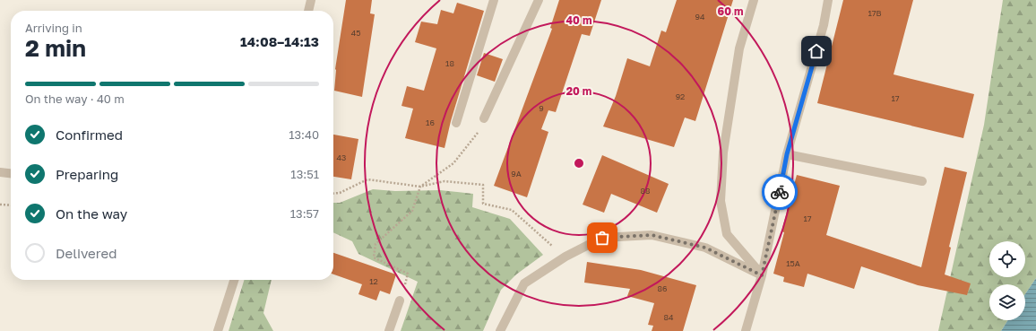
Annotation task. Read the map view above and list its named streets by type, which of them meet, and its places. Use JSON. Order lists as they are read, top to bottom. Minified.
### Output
{"house_numbers":["17В","94","45","18","92","17","9","16","43","9А","88","17","15А","12","86","84"],"page":{"heading":["2 min","Arriving in","14:08–14:13"],"bar":"On the way · 40 m","list":[["Confirmed","13:40"],["Preparing","13:51"],["On the way","13:57"],"Delivered"]},"rings":["60 m","40 m","20 m"]}
